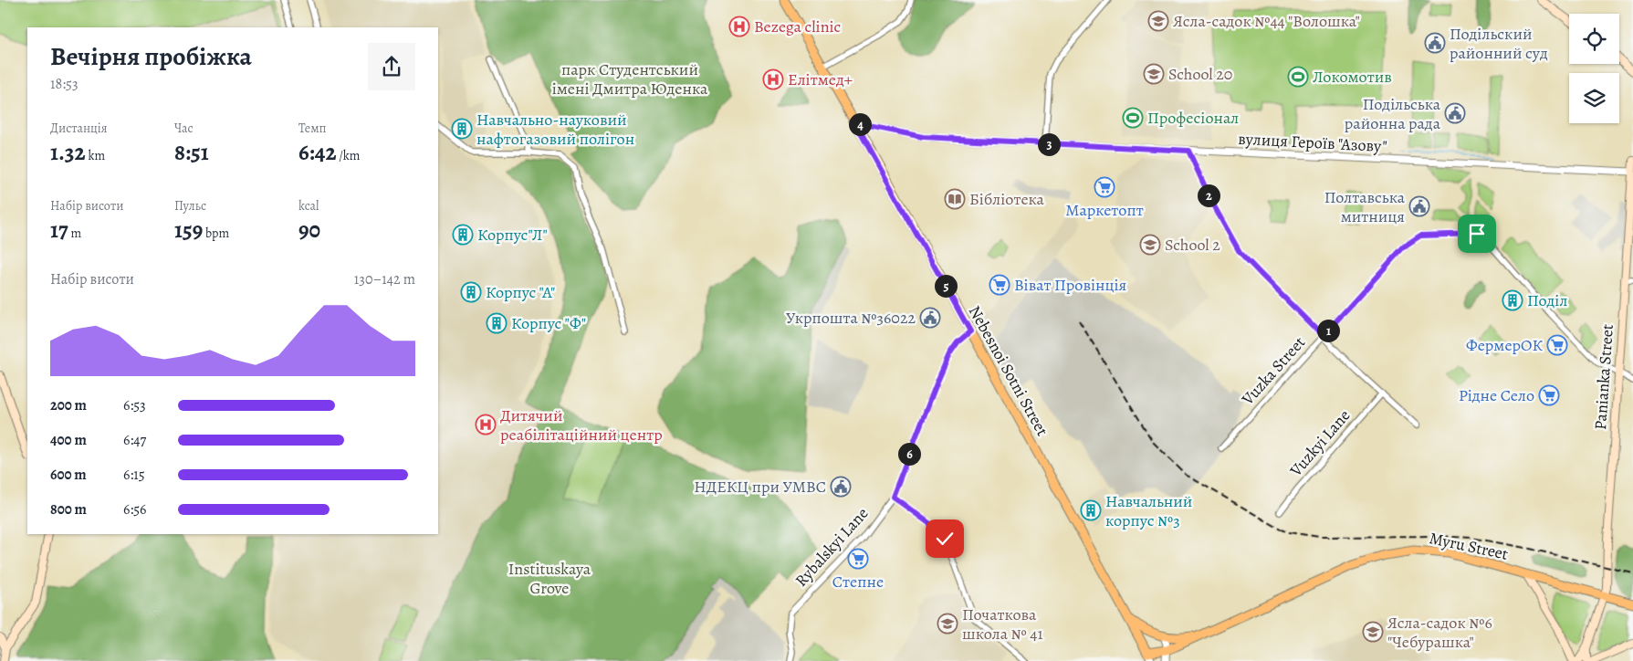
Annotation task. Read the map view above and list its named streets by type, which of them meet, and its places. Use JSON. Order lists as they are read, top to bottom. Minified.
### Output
{"streets":{"main road":["Nebesnoi Sotni Street","Panianka Street","Myru Street"],"street":["вулиця Героїв \"Азову\"","Vuzka Street","Vuzkyi Lane","Rybalskyi Lane"]},"crossings":[["вулиця Героїв \"Азову\"","Nebesnoi Sotni Street"],["вулиця Героїв \"Азову\"","Panianka Street"],["Nebesnoi Sotni Street","Myru Street"],["Nebesnoi Sotni Street","Rybalskyi Lane"],["Vuzka Street","Panianka Street"],["Panianka Street","Myru Street"]],"parks":["парк Студентський імені Дмитра Юденка","Іnstituskaya Grove"],"places":{"school or university":["Ясла-садок №44 \"Волошка\"","School 20","School 2","Початкова школа № 41","Ясла-садок №6 \"Чебурашка\""],"hospital":["Bezega clinic","Елітмед+","Дитячий реабілітаційний центр"],"public building":["Подільский районний суд","Подільська районна рада","Полтавська митниця","Укрпошта №36022","НДЕКЦ при УМВС"],"sports":["Локомотив","Професіонал"],"building":["Навчально-науковий нафтогазовий полігон","Корпус\"Л\"","Корпус \"А\"","Поділ","Корпус \"Ф\"","Навчальний корпус №3"],"supermarket":["Маркетопт","Віват Провінція","ФермерОК","Рідне Село","Степне"],"library":["Бібліотека"]},"page":{"heading":["Вечірня пробіжка","18:53"],"stats":[["Дистанція","1.32 km"],["Час","8:51"],["Темп","6:42 /km"],["Набір висоти","17 m"],["Пульс","159 bpm"],["kcal","90"]],"pins":["4","3","2","5","1","6"],"chart":["Набір висоти","130–142 m"],"list":[{"name":"200 m","note":"6:53"},{"name":"400 m","note":"6:47"},{"name":"600 m","note":"6:15"},{"name":"800 m","note":"6:56"}]}}
